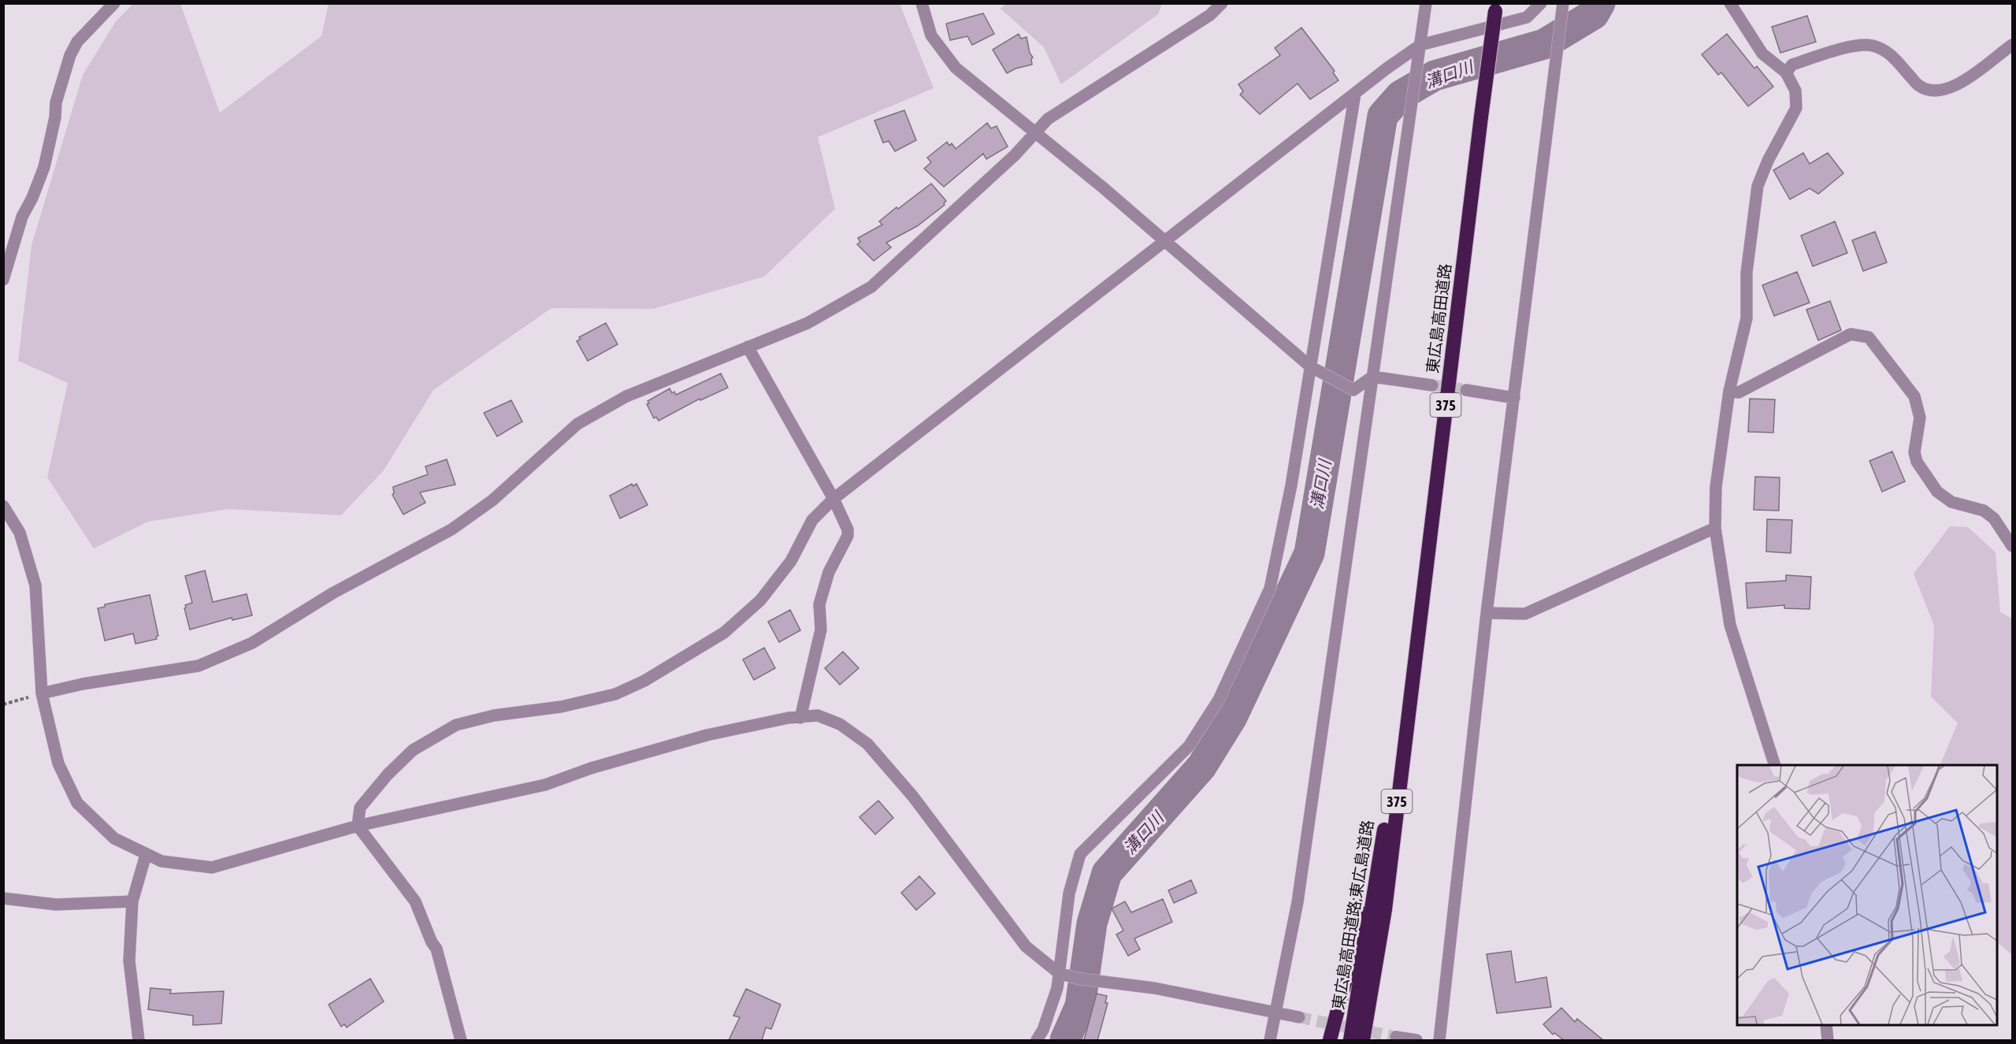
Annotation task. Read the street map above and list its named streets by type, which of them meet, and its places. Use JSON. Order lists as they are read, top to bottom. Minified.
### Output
{"streets":{"highway":["東広島高田道路","375","東広島高田道路;東広島道路"]},"crossings":[["東広島高田道路","東広島高田道路;東広島道路"]],"water":["溝口川"]}
